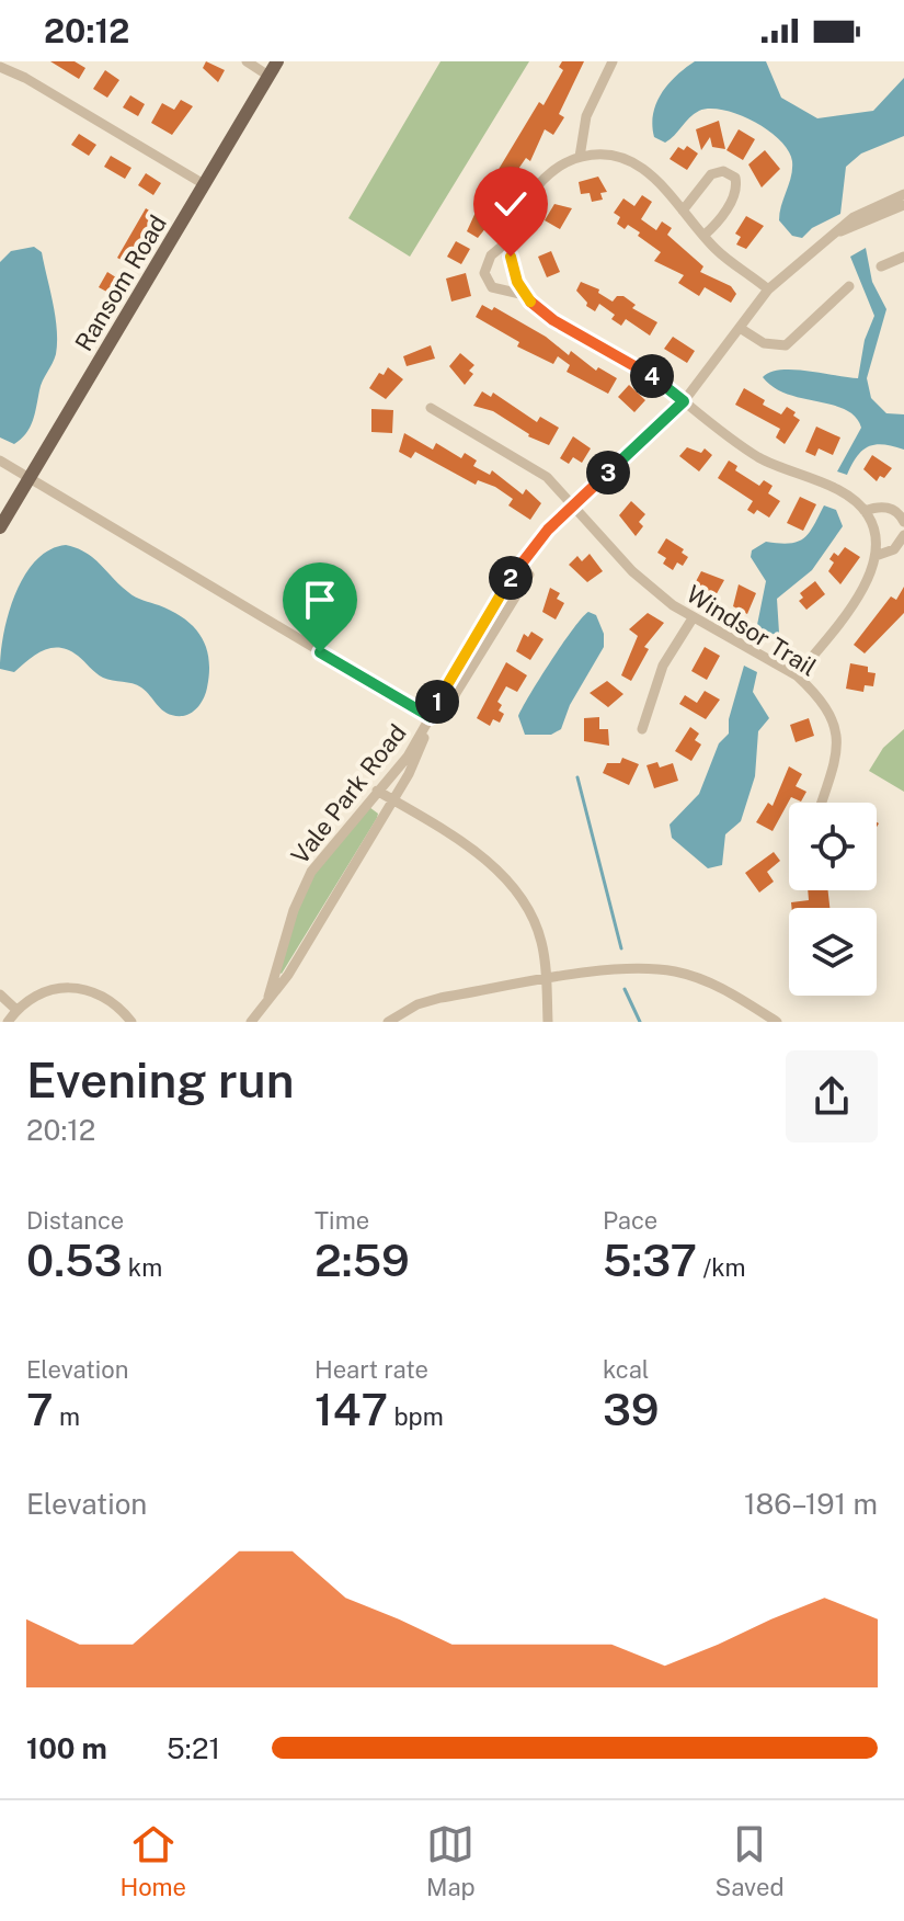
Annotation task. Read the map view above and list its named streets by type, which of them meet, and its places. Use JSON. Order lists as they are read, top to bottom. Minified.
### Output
{"streets":{"main road":["Ransom Road"],"street":["Windsor Trail","Vale Park Road"]},"crossings":[["Windsor Trail","Vale Park Road"]],"page":{"status":"20:12","pins":["4","3","2","1"],"heading":["Evening run","20:12"],"stats":[["Distance","0.53 km"],["Time","2:59"],["Pace","5:37 /km"],["Elevation","7 m"],["Heart rate","147 bpm"],["kcal","39"]],"chart":["Elevation","186–191 m"],"list":[{"name":"100 m","note":"5:21"}],"tabs":["Home","Map","Saved"]}}
